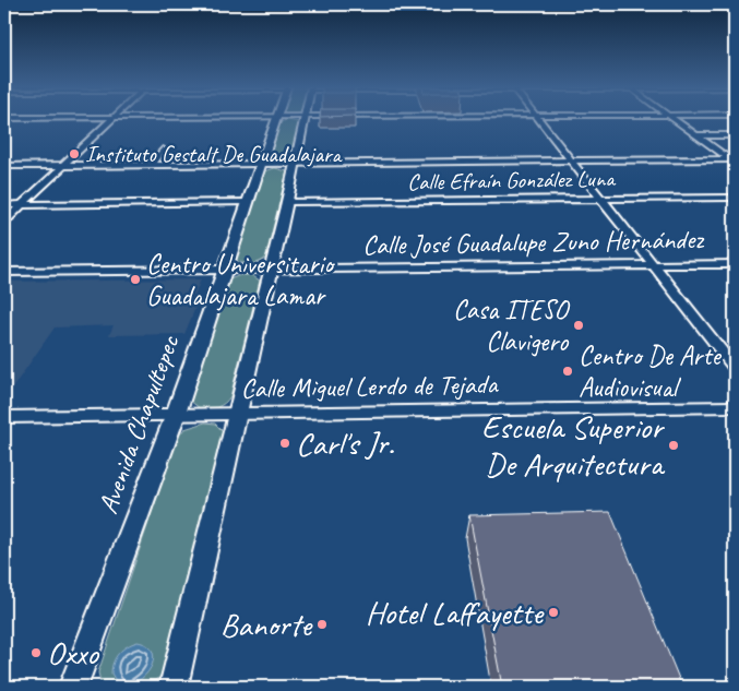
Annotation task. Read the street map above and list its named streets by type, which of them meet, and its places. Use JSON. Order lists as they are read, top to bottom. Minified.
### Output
{"streets":{"street":["Calle Efraín González Luna","Calle José Guadalupe Zuno Hernández","Calle Miguel Lerdo de Tejada","Avenida Chapultepec"]},"crossings":[["Calle José Guadalupe Zuno Hernández","Avenida Chapultepec"],["Calle Miguel Lerdo de Tejada","Avenida Chapultepec"]],"places":["Instituto Gestalt De Guadalajara","Centro Universitario Guadalajara Lamar","Casa ITESO Clavigero","Centro De Arte Audiovisual","Carl's Jr.","Escuela Superior De Arquitectura","Hotel Laffayette","Banorte","Oxxo"]}
